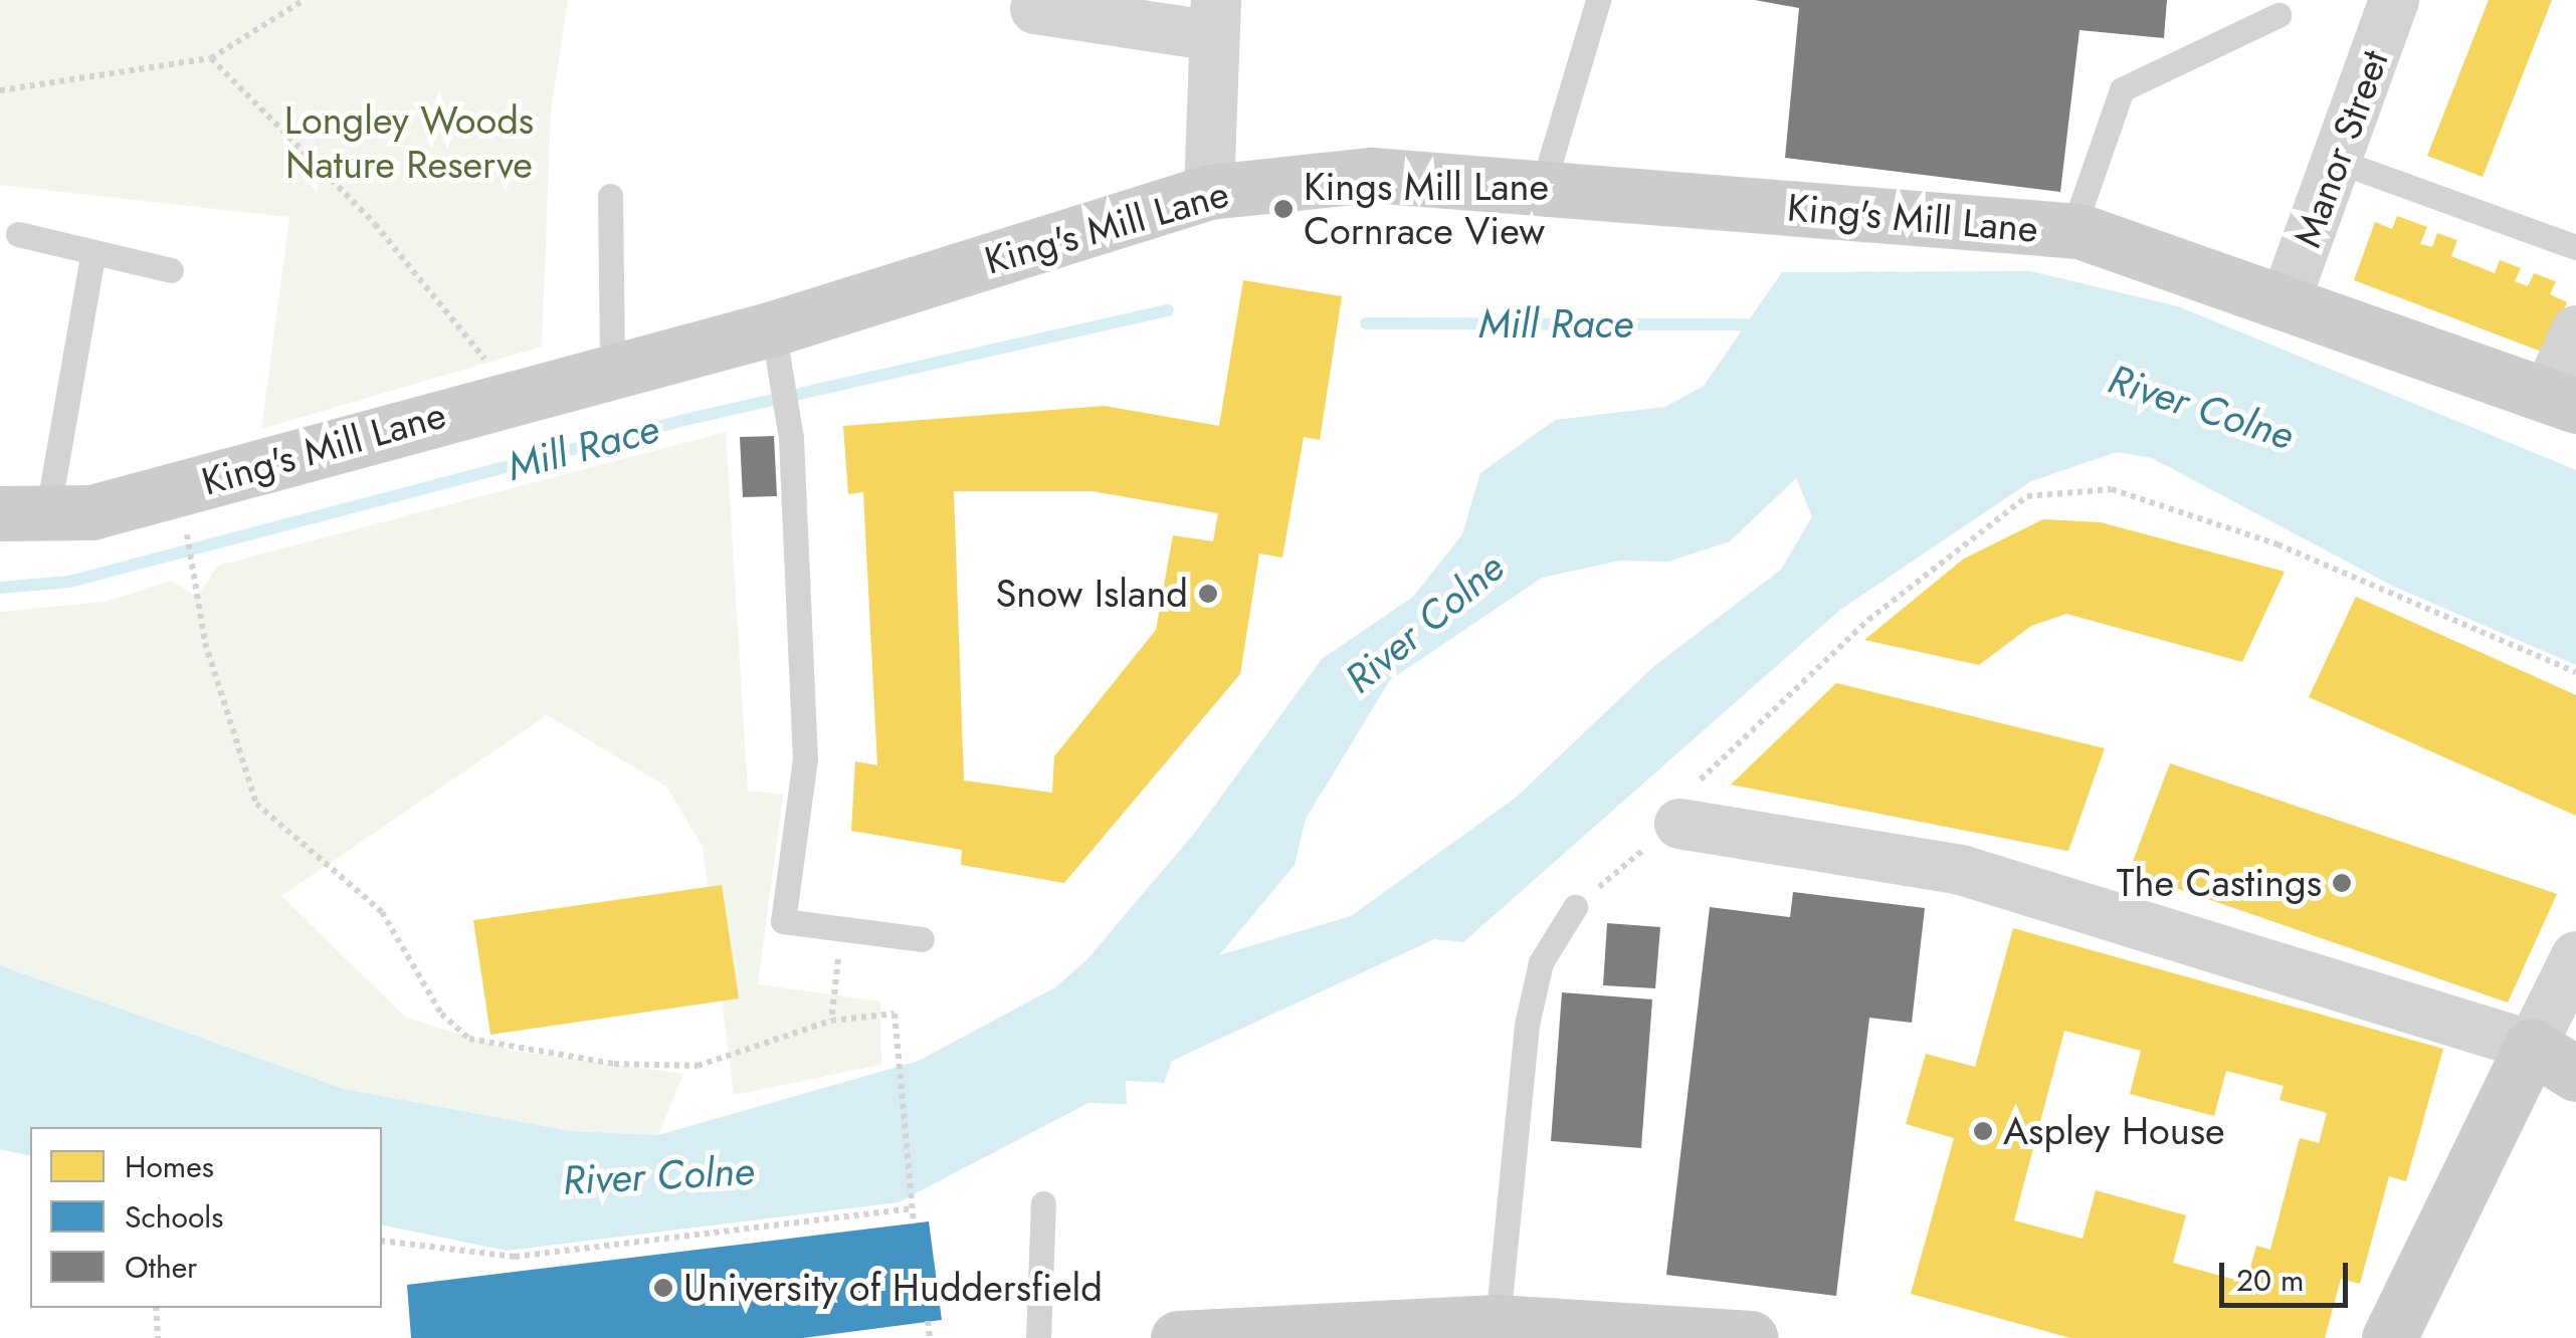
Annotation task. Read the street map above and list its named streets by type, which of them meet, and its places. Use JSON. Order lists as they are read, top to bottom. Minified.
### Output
{"streets":{"street":["Manor Street","King's Mill Lane"]},"crossings":[["Manor Street","King's Mill Lane"]],"water":["Mill Race","River Colne"],"parks":["Longley Woods Nature Reserve"],"places":["Kings Mill Lane Cornrace View","Snow Island","The Castings","Aspley House","University of Huddersfield"],"legend":["Homes","Schools","Other"],"scale_bar":"20 m"}
